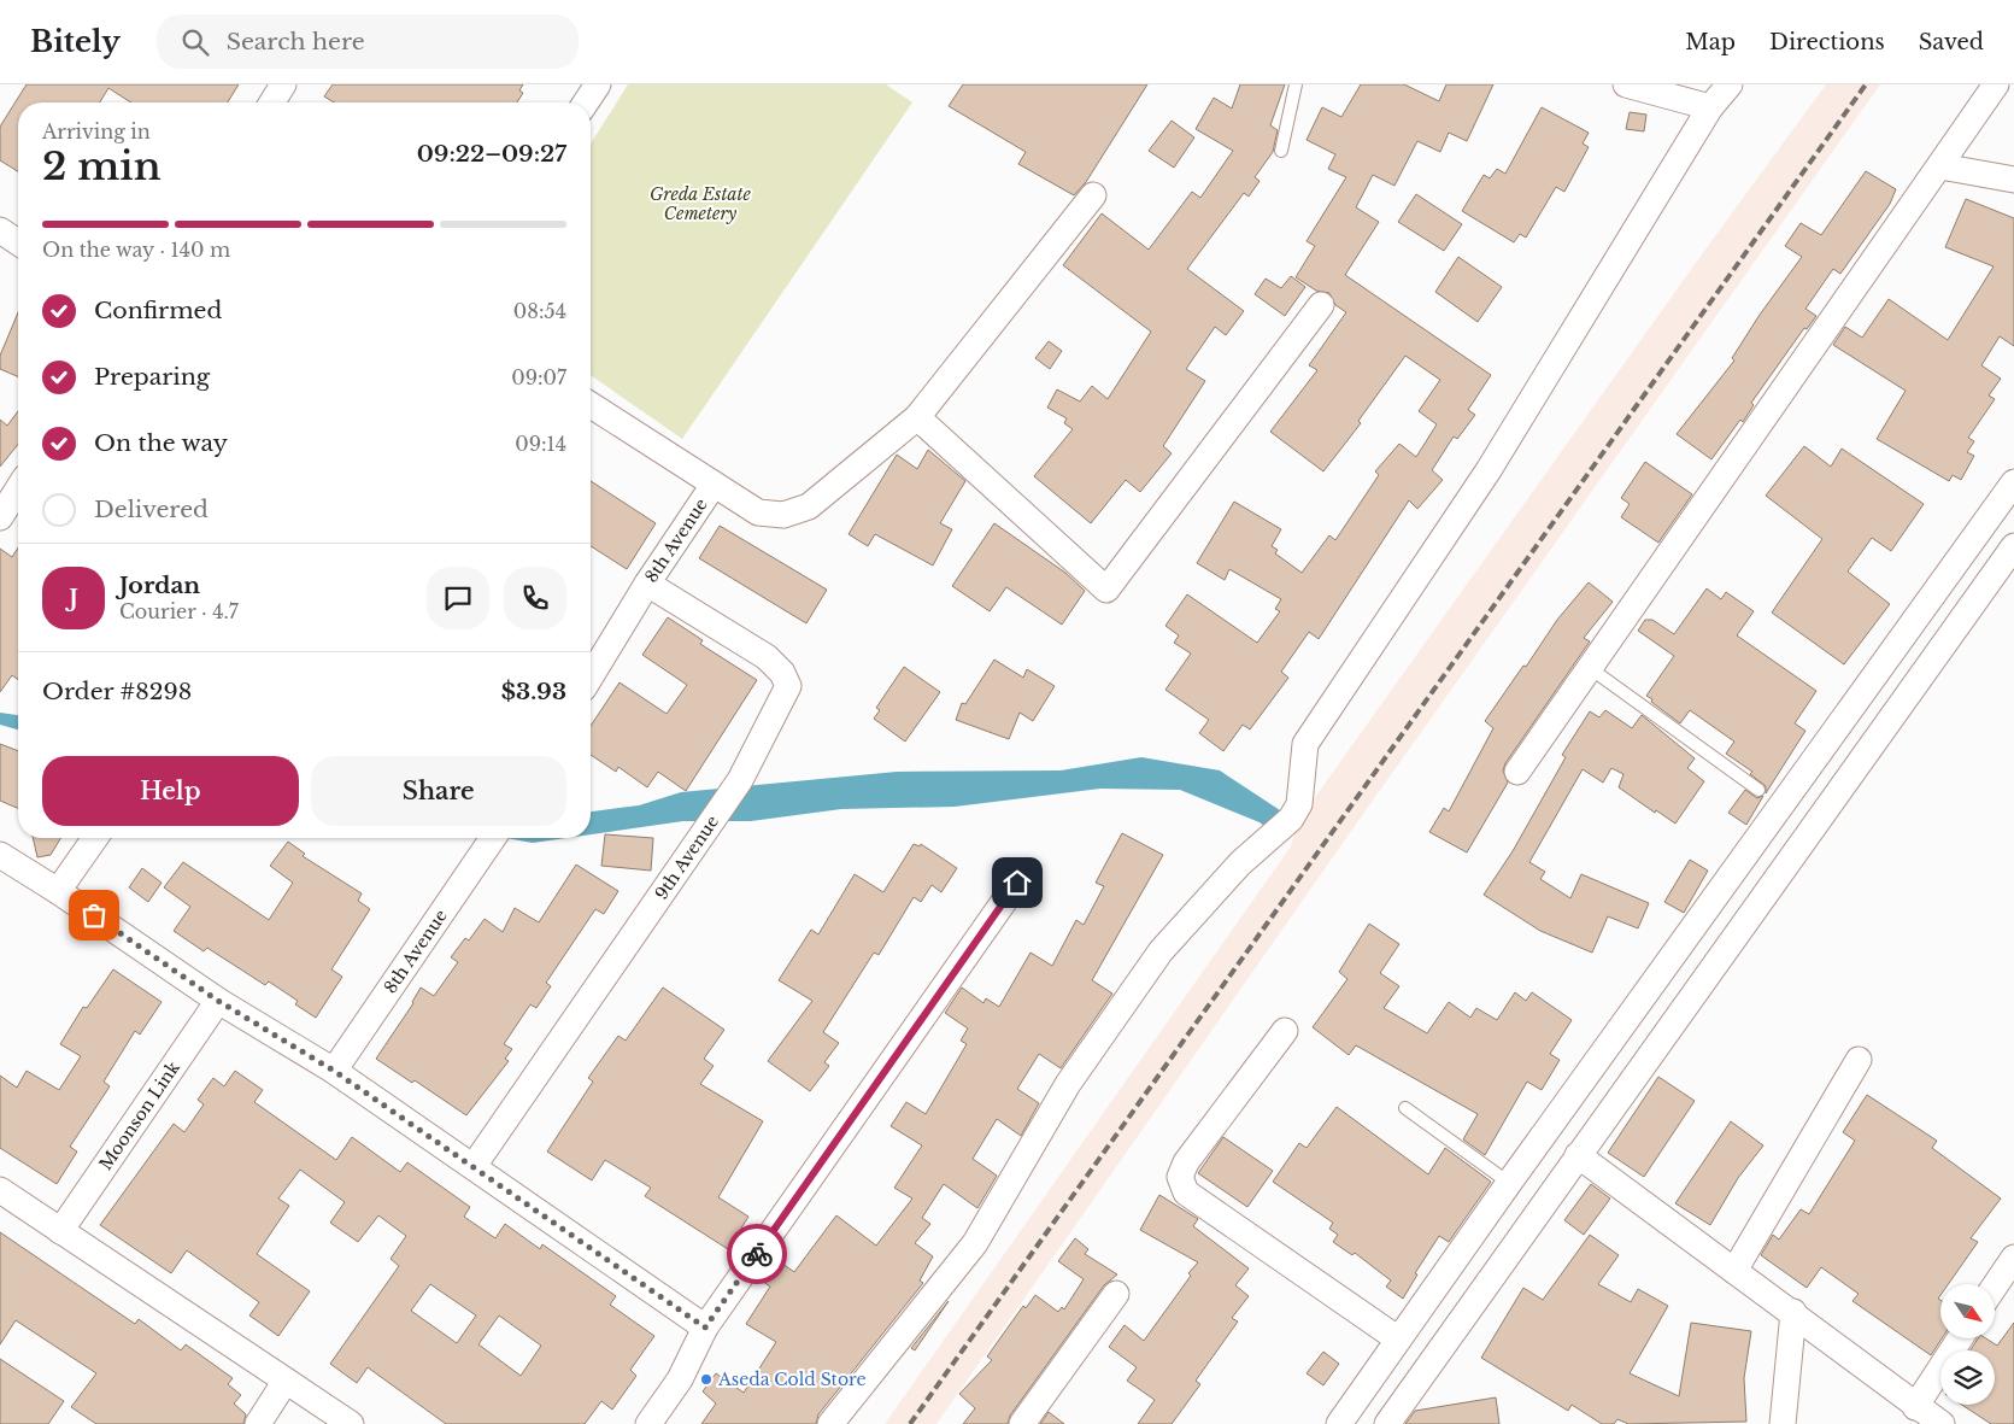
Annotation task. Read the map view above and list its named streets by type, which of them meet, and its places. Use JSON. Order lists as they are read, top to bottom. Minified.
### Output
{"streets":{"street":["8th Avenue","9th Avenue","Moonson Link"]},"crossings":[["8th Avenue","9th Avenue"]],"parks":["Greda Estate Cemetery"],"places":["Aseda Cold Store"],"north":"bottom right","page":{"header":"Bitely","search":"Search here","nav":["Map","Directions","Saved"],"heading":["2 min","Arriving in","09:22–09:27"],"panel":["Jordan","Courier · 4.7","Order #8298","$3.93"],"bar":"On the way · 140 m","list":[["Confirmed","08:54"],["Preparing","09:07"],["On the way","09:14"],"Delivered"],"round":"J","buttons":["Help","Share"]}}
